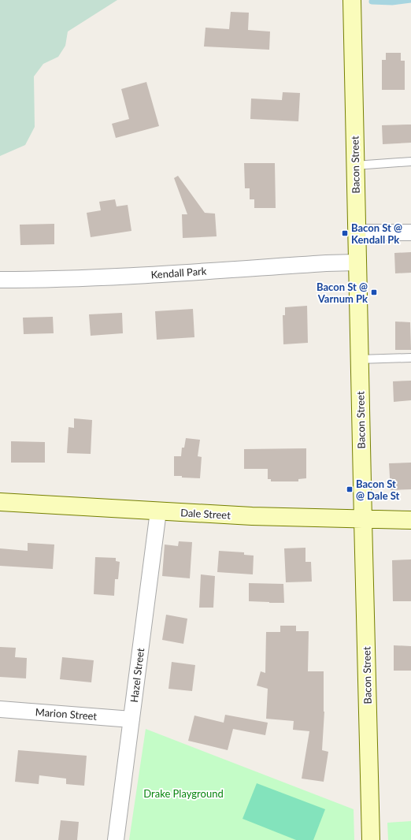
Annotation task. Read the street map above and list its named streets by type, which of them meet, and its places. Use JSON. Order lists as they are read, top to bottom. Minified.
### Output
{"streets":{"main road":["Bacon Street","Dale Street"],"street":["Kendall Park","Hazel Street","Marion Street"]},"crossings":[["Bacon Street","Kendall Park"],["Bacon Street","Dale Street"],["Dale Street","Hazel Street"],["Hazel Street","Marion Street"]],"parks":["Drake Playground"],"places":{"transit":["Bacon St @ Kendall Pk","Bacon St @ Varnum Pk","Bacon St @ Dale St"]}}
